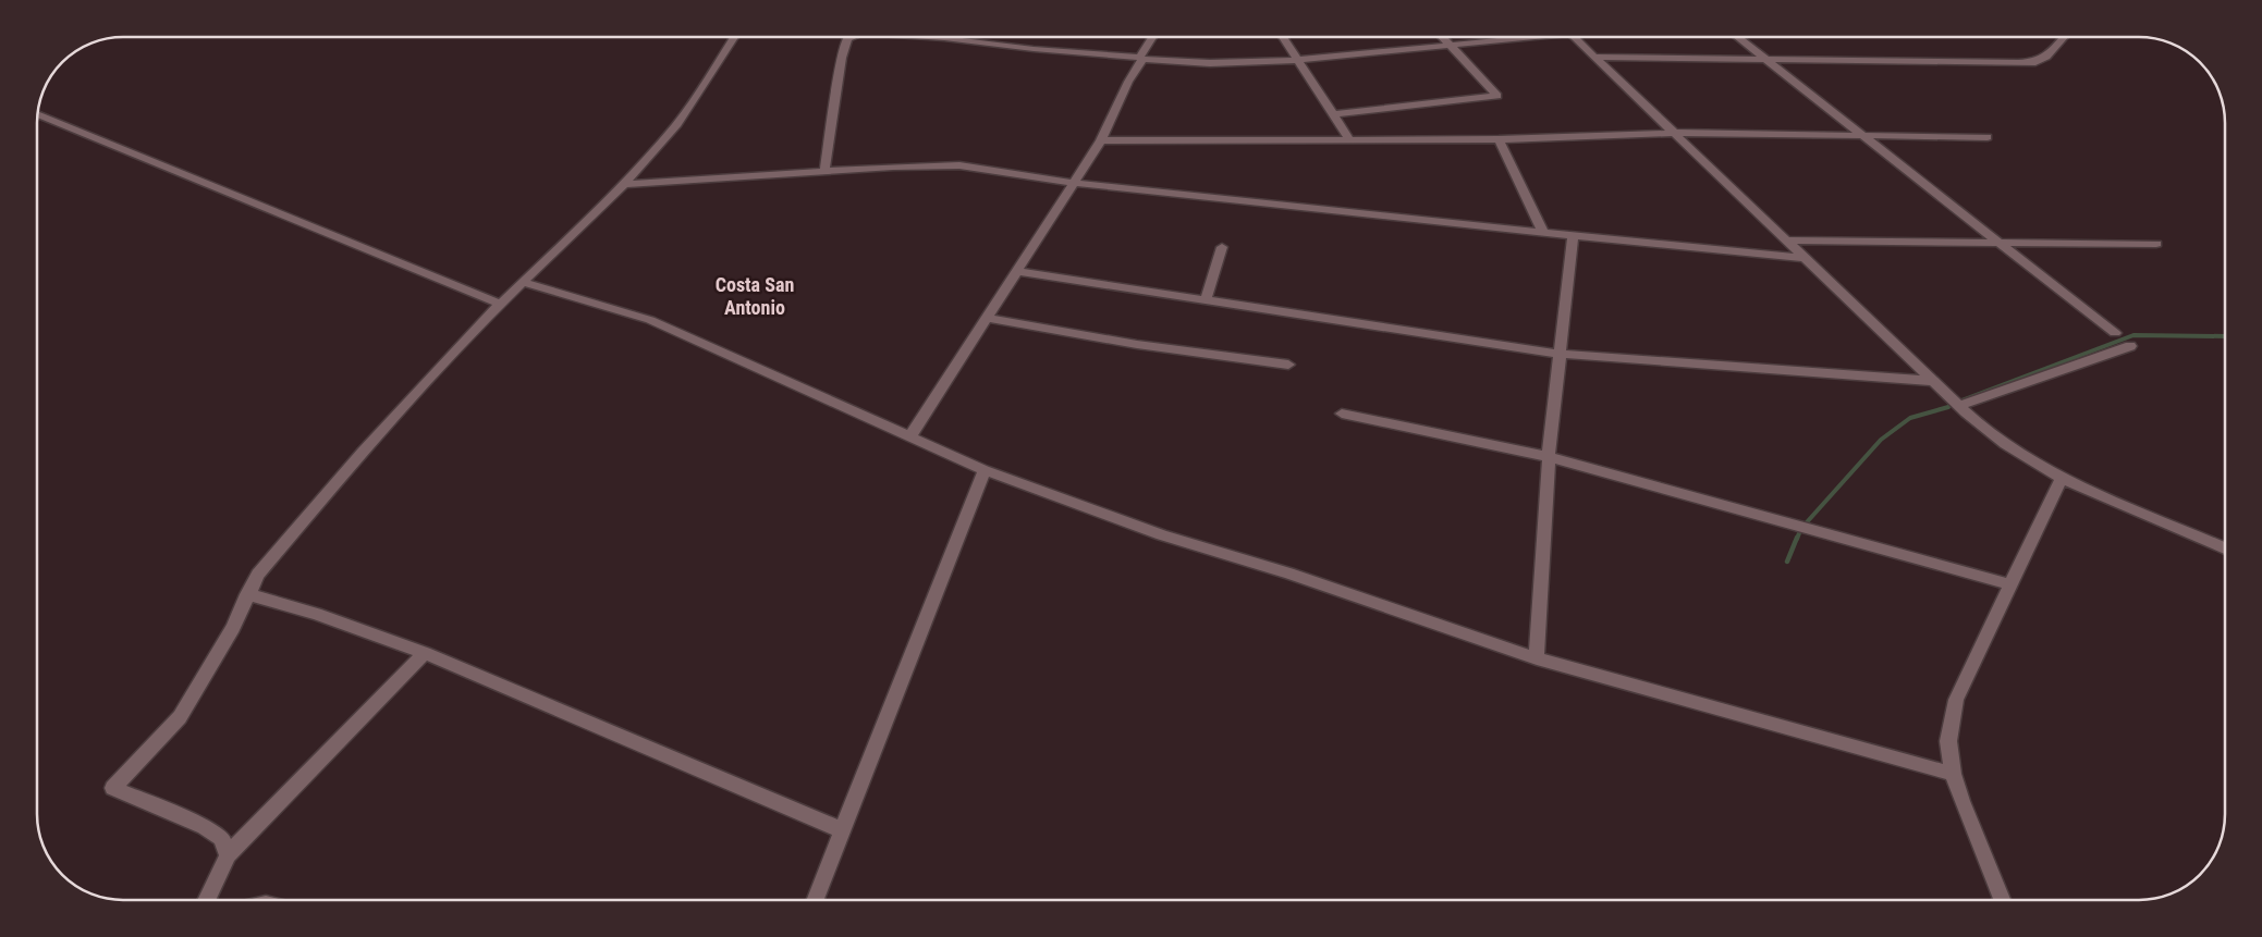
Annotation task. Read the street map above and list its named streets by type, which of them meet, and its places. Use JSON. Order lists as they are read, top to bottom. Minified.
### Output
{"districts":["Costa San Antonio"]}
